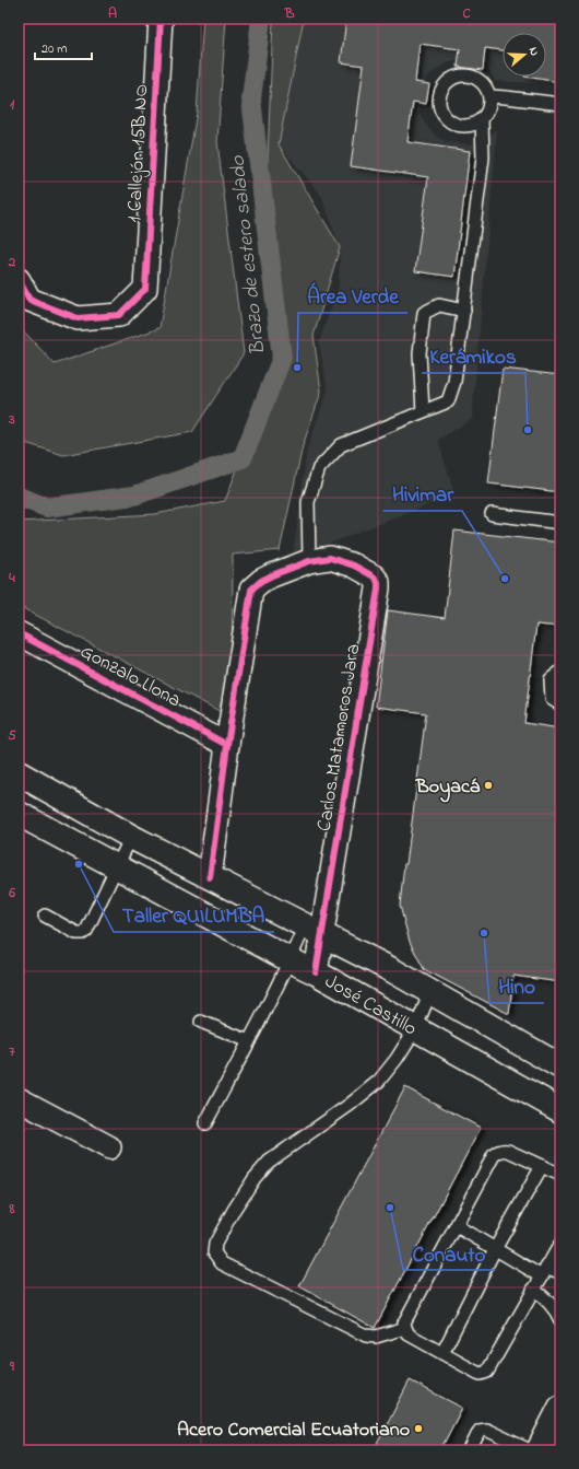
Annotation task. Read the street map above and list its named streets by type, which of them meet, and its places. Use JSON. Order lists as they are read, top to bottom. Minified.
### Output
{"streets":{"street":["1 Callejón 15B NO","Gonzalo Llona","Carlos Matamoros Jara","José Castillo"]},"crossings":[["Carlos Matamoros Jara","José Castillo"]],"water":["Brazo de estero salado"],"places":["Área Verde","Kerámikos","Hivimar","Boyacá","Taller QUILUMBA","Hino","Conauto","Acero Comercial Ecuatoriano"],"scale_bar":"20 m","north":"right","grid":{"columns":["A","B","C"],"rows":["1","2","3","4","5","6","7","8","9"]}}
